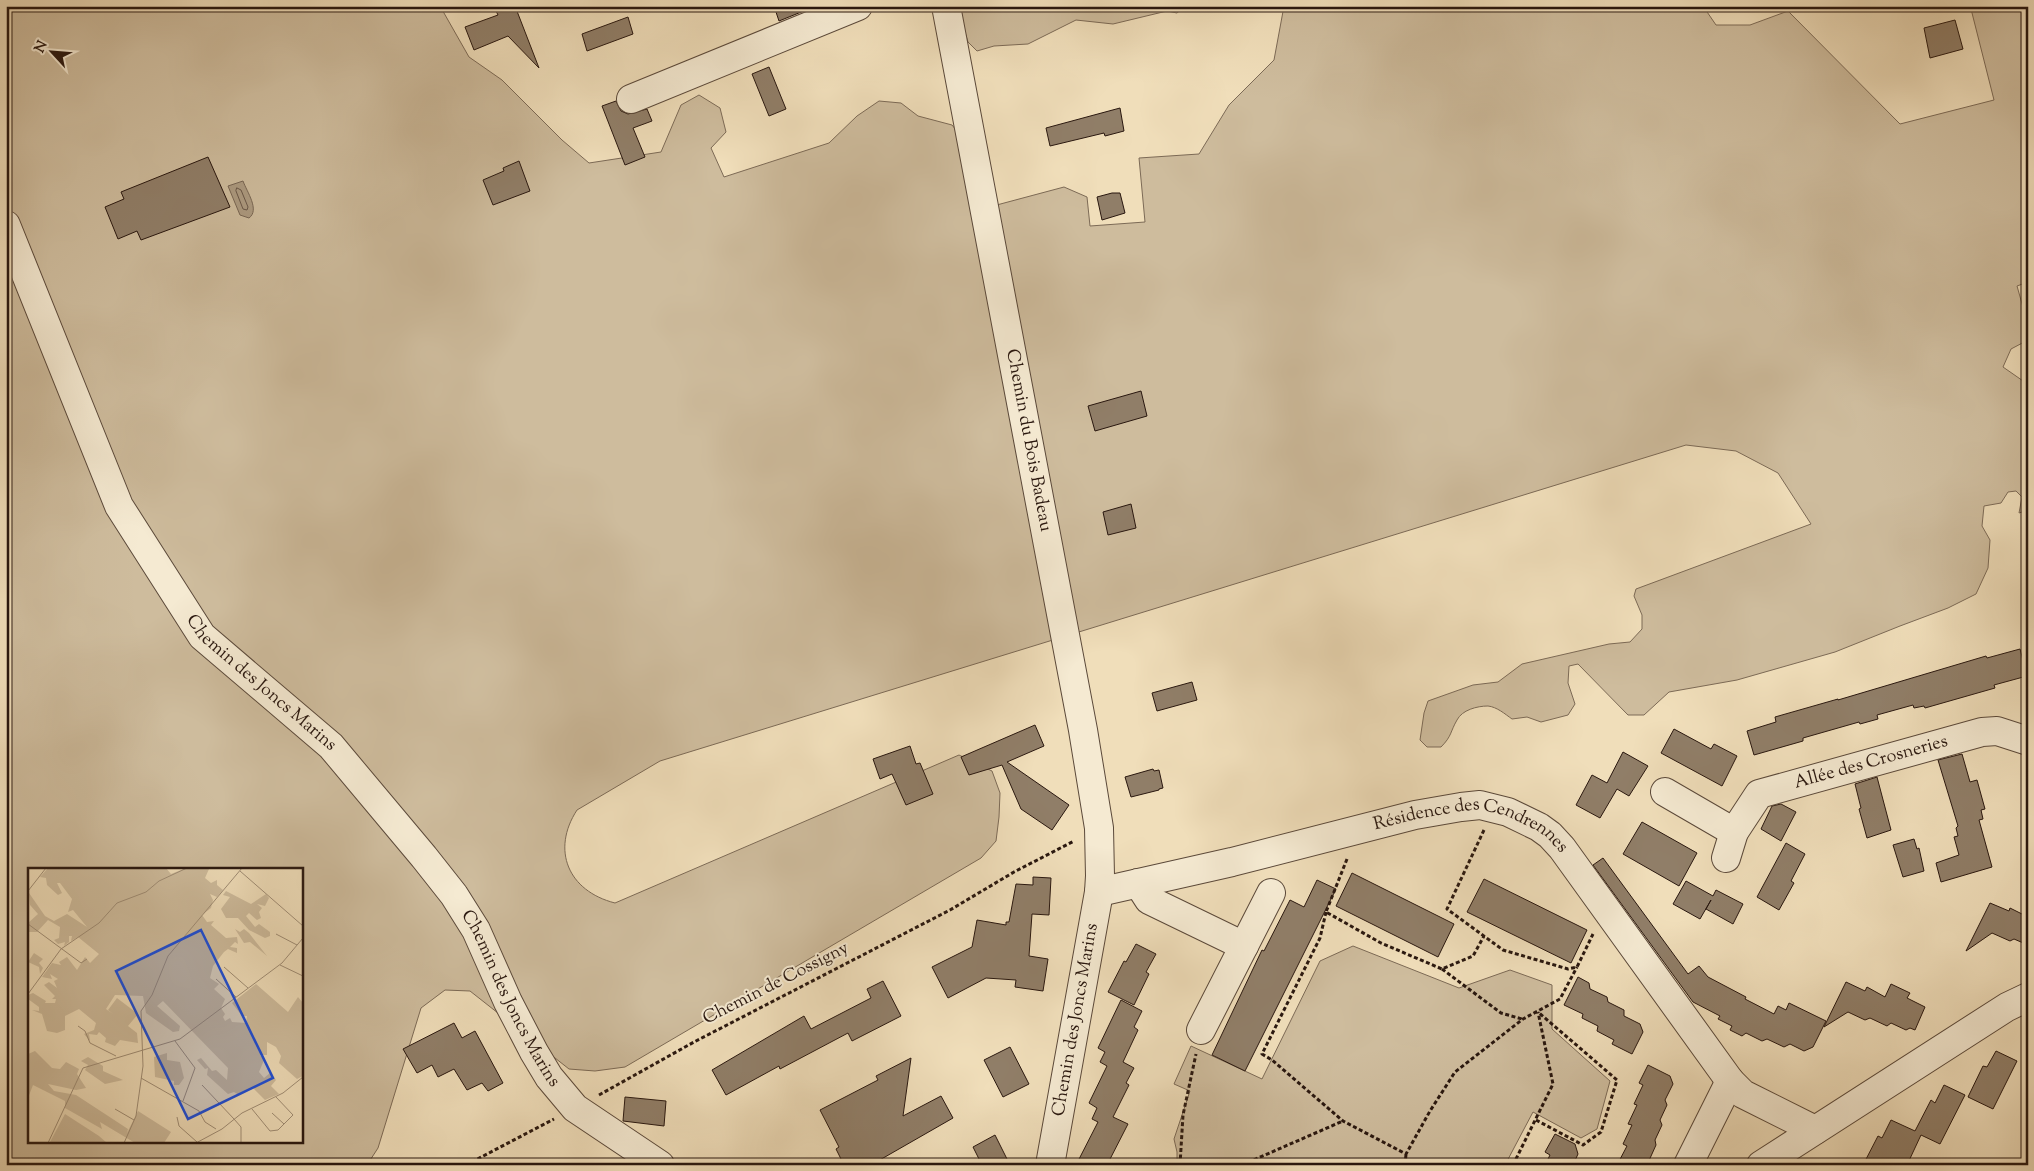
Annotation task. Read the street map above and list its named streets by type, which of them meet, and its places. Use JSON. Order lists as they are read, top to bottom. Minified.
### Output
{"streets":{"street":["Chemin du Bois Badeau","Chemin des Joncs Marins","Allée des Crosneries","Résidence des Cendrennes"],"path":["Chemin de Cossigny"]},"crossings":[["Chemin du Bois Badeau","Chemin des Joncs Marins"],["Chemin du Bois Badeau","Résidence des Cendrennes"],["Chemin du Bois Badeau","Chemin de Cossigny"],["Chemin des Joncs Marins","Résidence des Cendrennes"],["Chemin des Joncs Marins","Chemin de Cossigny"]],"north":"top left"}
